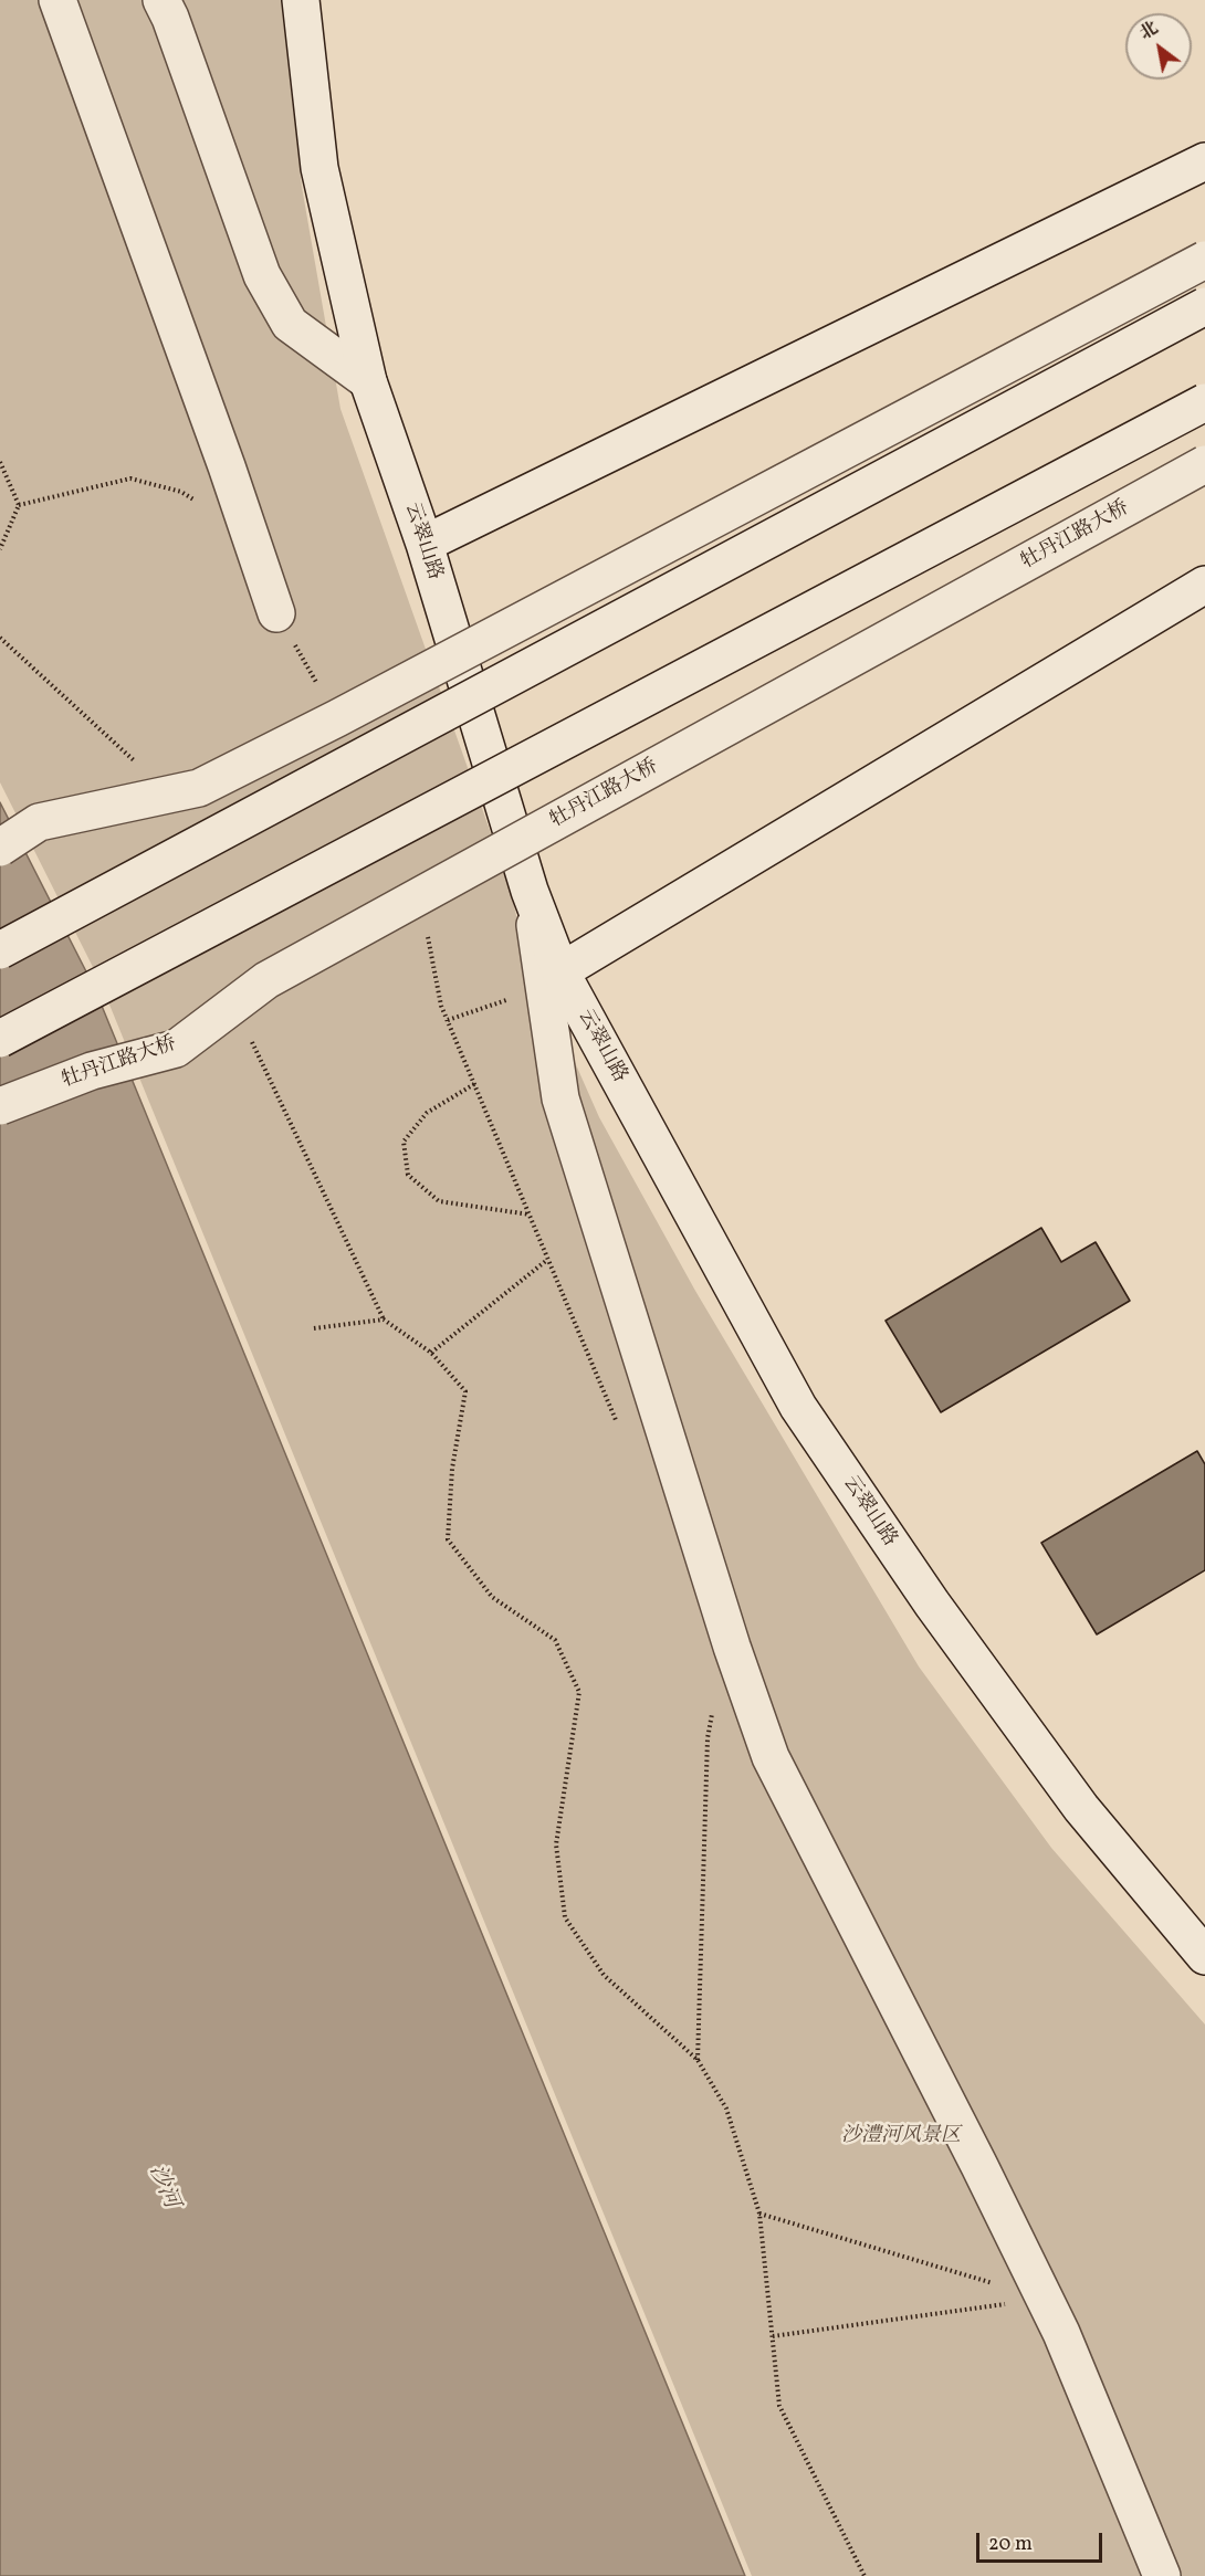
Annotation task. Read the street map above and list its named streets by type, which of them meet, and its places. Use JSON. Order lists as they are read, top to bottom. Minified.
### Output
{"streets":{"street":["牡丹江路大桥","云翠山路"]},"water":["沙河"],"parks":["沙澧河风景区"],"scale_bar":"20 m","north":"top left"}
